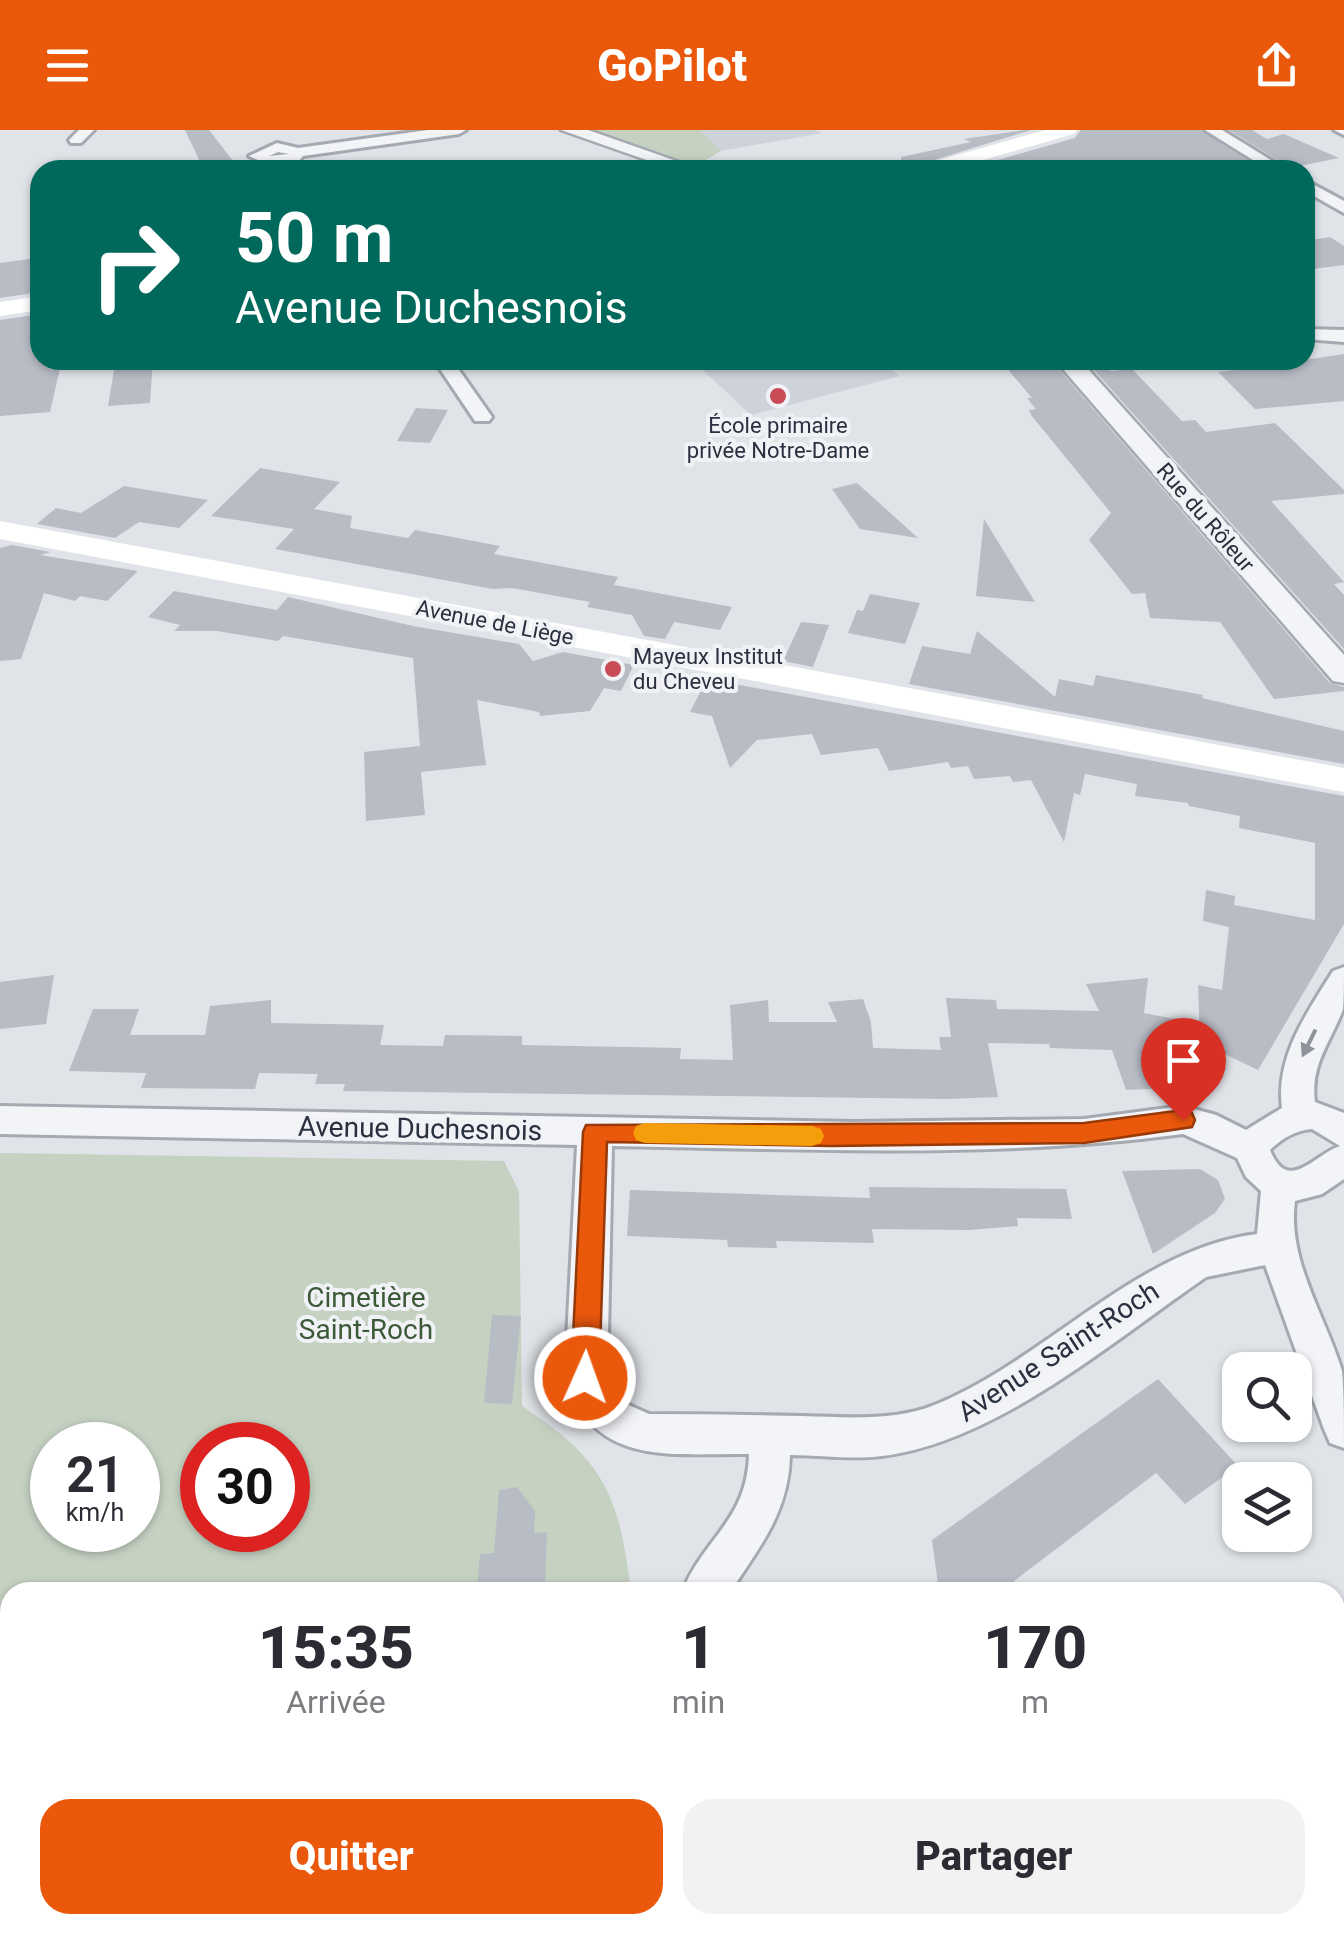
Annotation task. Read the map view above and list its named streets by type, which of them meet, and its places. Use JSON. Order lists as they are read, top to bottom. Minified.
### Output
{"streets":{"main road":["Avenue de Liège"],"street":["Rue du Rôleur","Avenue Duchesnois","Avenue Saint-Roch"]},"crossings":[["Avenue Duchesnois","Avenue Saint-Roch"]],"parks":["Cimetière Saint-Roch"],"places":["École primaire privée Notre-Dame","Mayeux Institut du Cheveu"],"page":{"header":"GoPilot","turn":["50 m","Avenue Duchesnois"],"speed":"21 km/h","limit":"30","eta":["15:35","Arrivée","1","min","170","m"],"buttons":["Quitter","Partager"]}}
